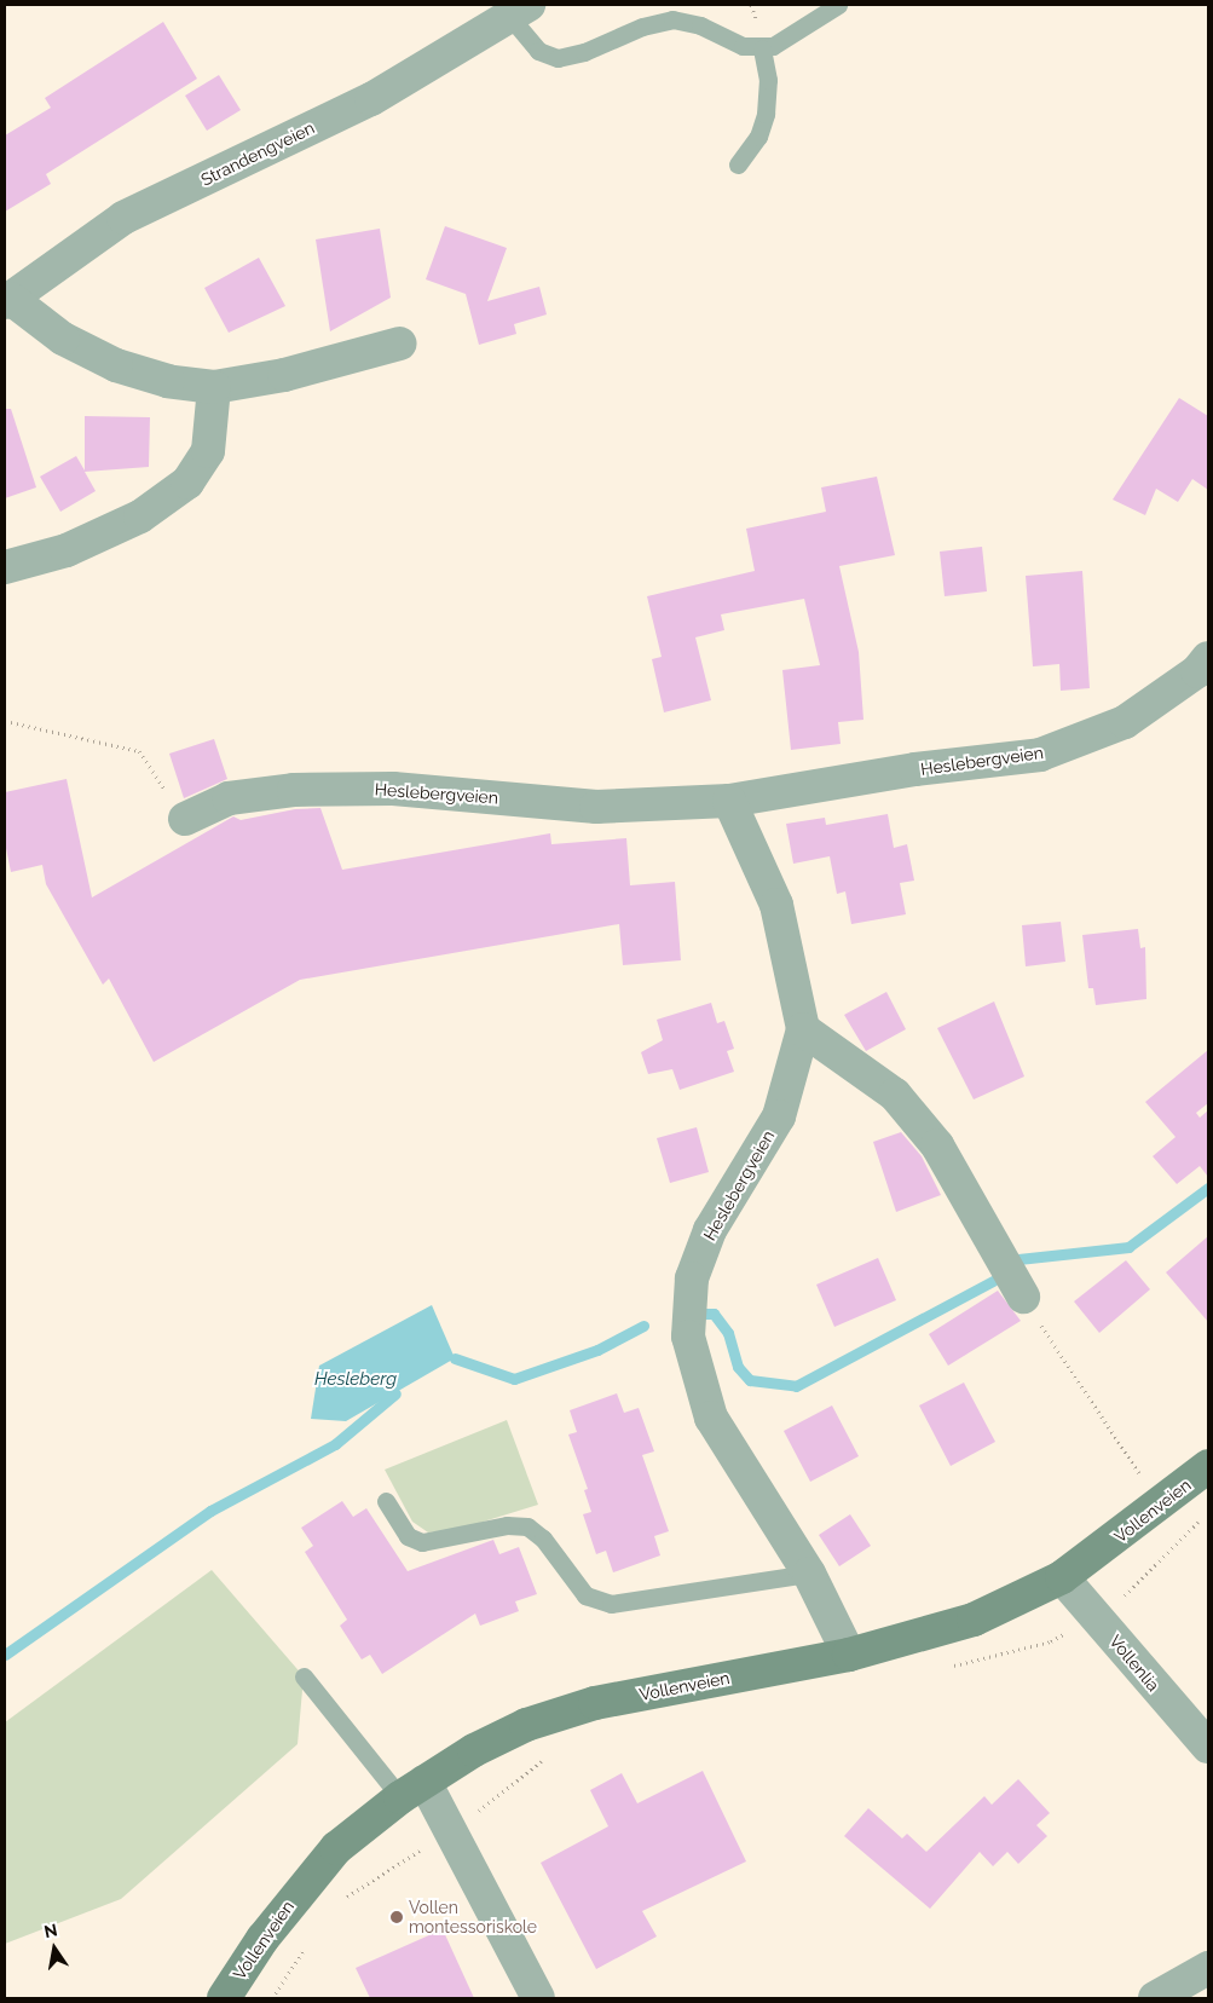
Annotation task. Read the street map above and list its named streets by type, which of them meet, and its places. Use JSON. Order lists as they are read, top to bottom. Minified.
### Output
{"streets":{"main road":["Vollenveien"],"street":["Strandengveien","Heslebergveien","Vollenlia"]},"crossings":[["Heslebergveien","Vollenveien"],["Vollenveien","Vollenlia"]],"water":["Hesleberg"],"places":["Vollen montessoriskole"],"north":"top"}
